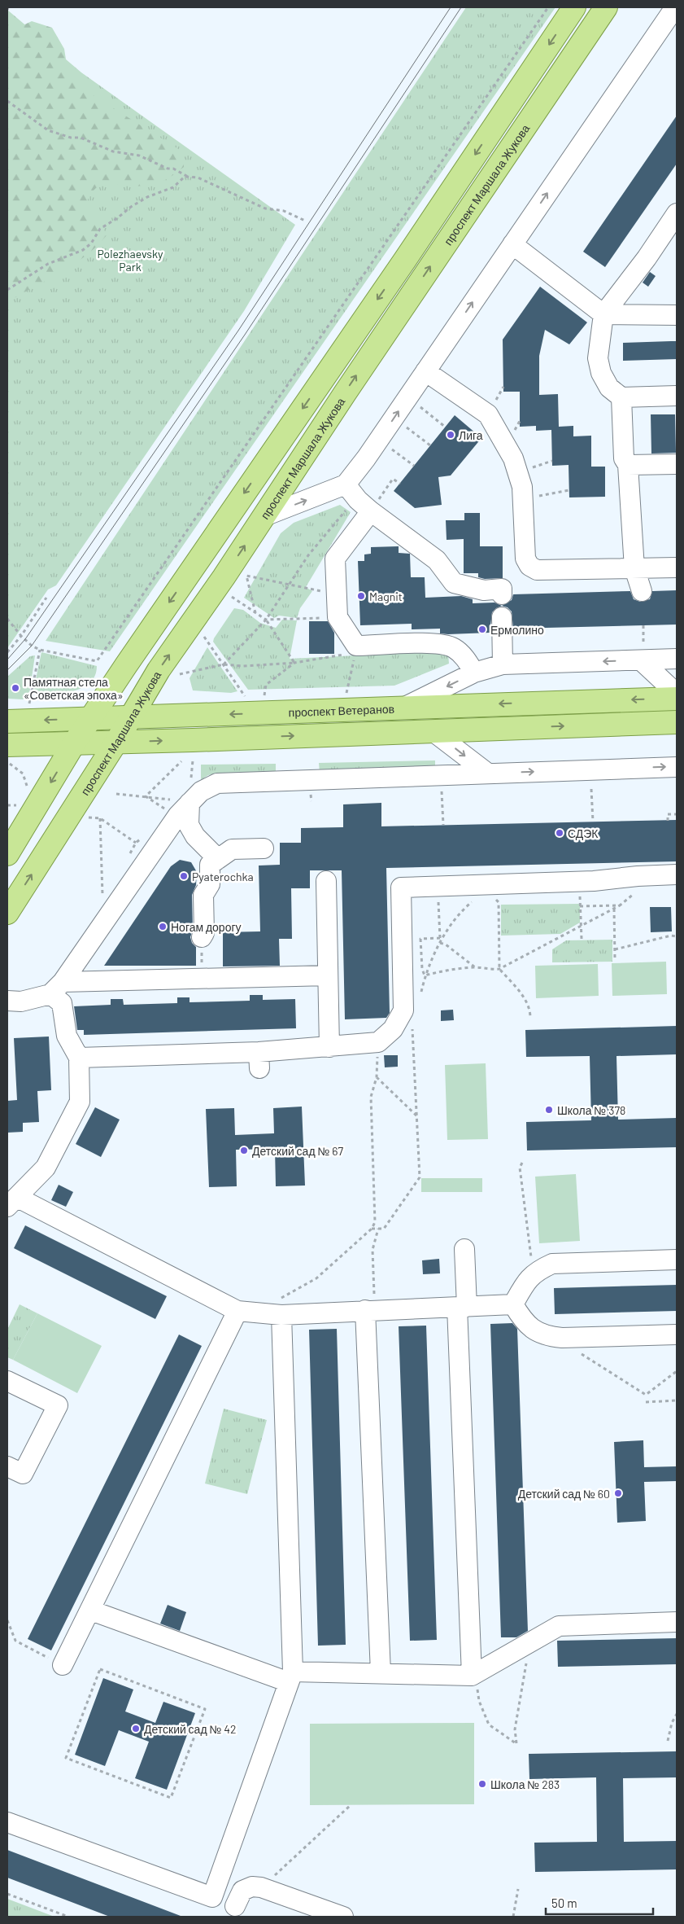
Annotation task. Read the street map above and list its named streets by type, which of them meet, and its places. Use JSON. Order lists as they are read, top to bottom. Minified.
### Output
{"streets":{"main road":["проспект Маршала Жукова","проспект Ветеранов"]},"crossings":[["проспект Маршала Жукова","проспект Ветеранов"]],"parks":["Polezhaevsky Park"],"places":["Лига","Magnit","Ермолино","Памятная стела «Советская эпоха»","СДЭК","Pyaterochka","Ногам дорогу","Школа № 378","Детский сад № 67","Детский сад № 60","Детский сад № 42","Школа № 283"],"scale_bar":"50 m"}
